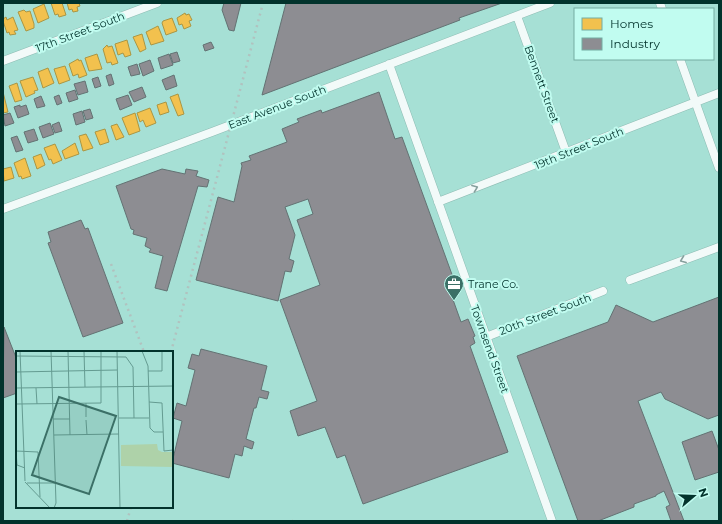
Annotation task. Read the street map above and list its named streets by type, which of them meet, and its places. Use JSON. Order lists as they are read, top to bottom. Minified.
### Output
{"streets":{"street":["17th Street South","Bennett Street","East Avenue South","19th Street South","20th Street South","Townsend Street"]},"crossings":[["Bennett Street","East Avenue South"],["Bennett Street","19th Street South"],["East Avenue South","Townsend Street"],["19th Street South","Townsend Street"],["20th Street South","Townsend Street"]],"one_way":["19th Street South"],"places":{"office":["Trane Co."]},"legend":["Homes","Industry"],"north":"right"}
